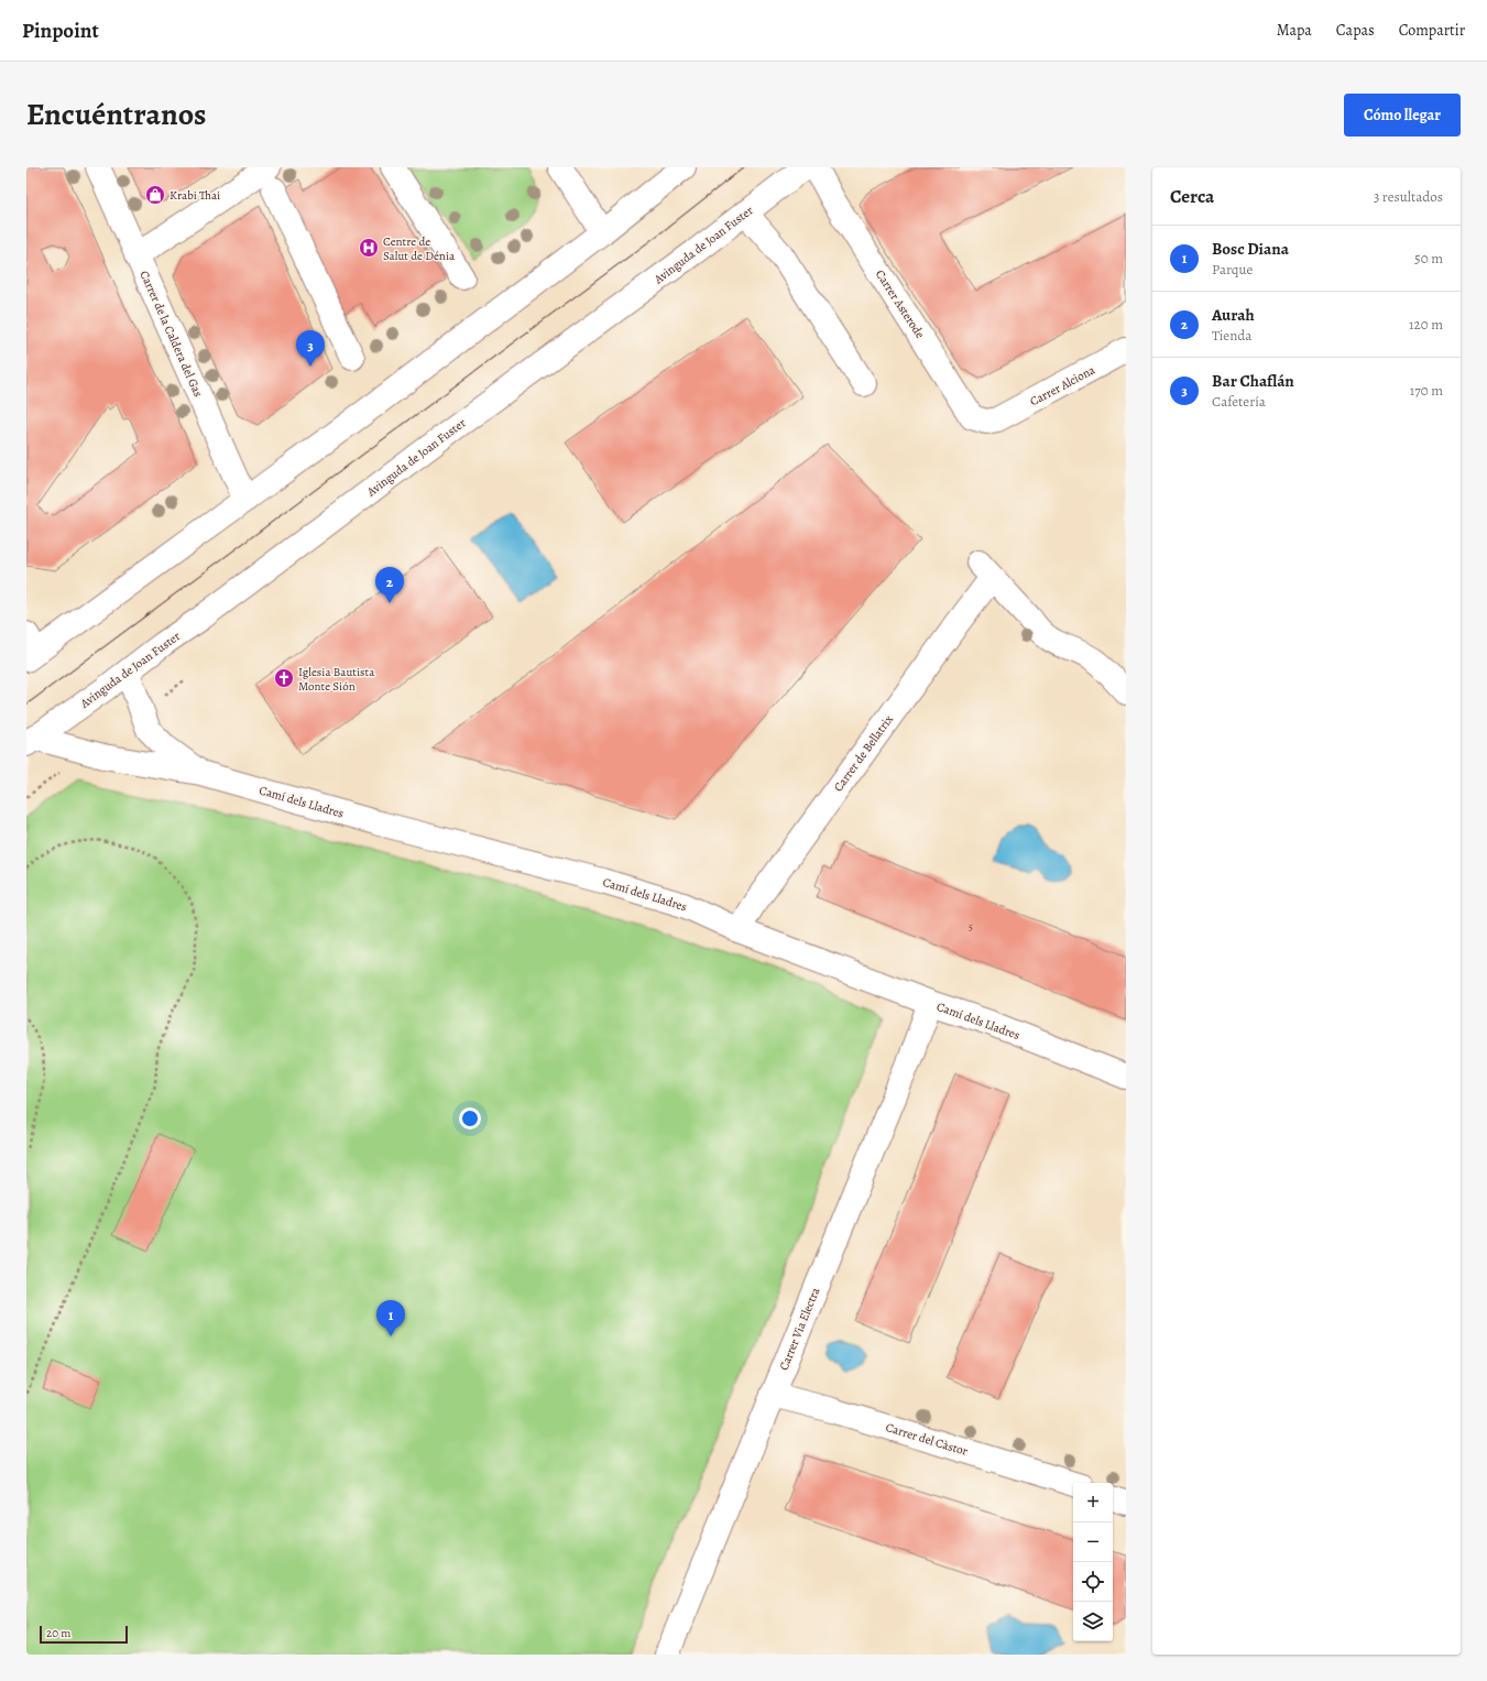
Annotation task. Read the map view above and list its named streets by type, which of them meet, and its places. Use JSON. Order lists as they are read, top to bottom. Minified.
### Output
{"streets":{"street":["Avinguda de Joan Fuster","Carrer Asterode","Carrer de la Caldera del Gas","Carrer Alciona","Carrer de Bellatrix","Camí dels Lladres","Carrer Via Electra","Carrer del Càstor"]},"crossings":[["Avinguda de Joan Fuster","Camí dels Lladres"],["Carrer Asterode","Carrer Alciona"],["Carrer de Bellatrix","Camí dels Lladres"],["Camí dels Lladres","Carrer Via Electra"],["Carrer Via Electra","Carrer del Càstor"]],"places":{"shop":["Krabi Thai"],"hospital":["Centre de Salut de Dénia"],"church":["Iglesia Bautista Monte Sión"]},"house_numbers":["5"],"scale_bar":"20 m","page":{"header":"Pinpoint","nav":["Mapa","Capas","Compartir"],"title":"Encuéntranos","buttons":"Cómo llegar","heading":["Cerca","3 resultados"],"list":[{"mark":"1","name":"Bosc Diana","note":"Parque","value":"50 m"},{"mark":"2","name":"Aurah","note":"Tienda","value":"120 m"},{"mark":"3","name":"Bar Chaflán","note":"Cafetería","value":"170 m"}],"pins":["3","2","1"],"map_buttons":["+","−"],"scale":"20 m"}}
